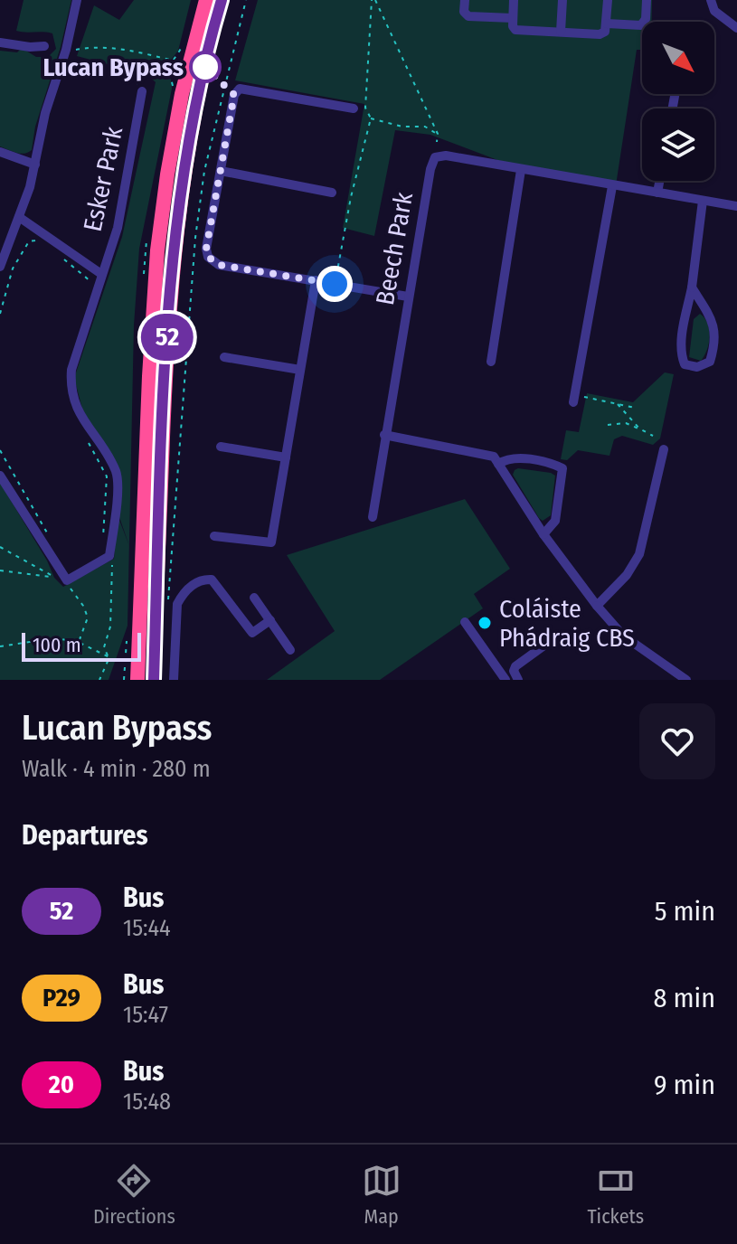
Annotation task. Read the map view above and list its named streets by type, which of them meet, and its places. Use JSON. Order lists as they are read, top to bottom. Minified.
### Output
{"streets":{"street":["Esker Park","Beech Park"]},"places":["Lucan Bypass","Coláiste Phádraig CBS"],"lines":["bus line 52"],"scale_bar":"100 m","north":"bottom right","page":{"on_map":"52","scale":"100 m","heading":[["Lucan Bypass","Walk · 4 min · 280 m"],"Departures"],"list":[{"mark":"52","name":"Bus","note":"15:44","value":"5 min"},{"mark":"P29","name":"Bus","note":"15:47","value":"8 min"},{"mark":"20","name":"Bus","note":"15:48","value":"9 min"}],"tabs":["Directions","Map","Tickets"]}}
